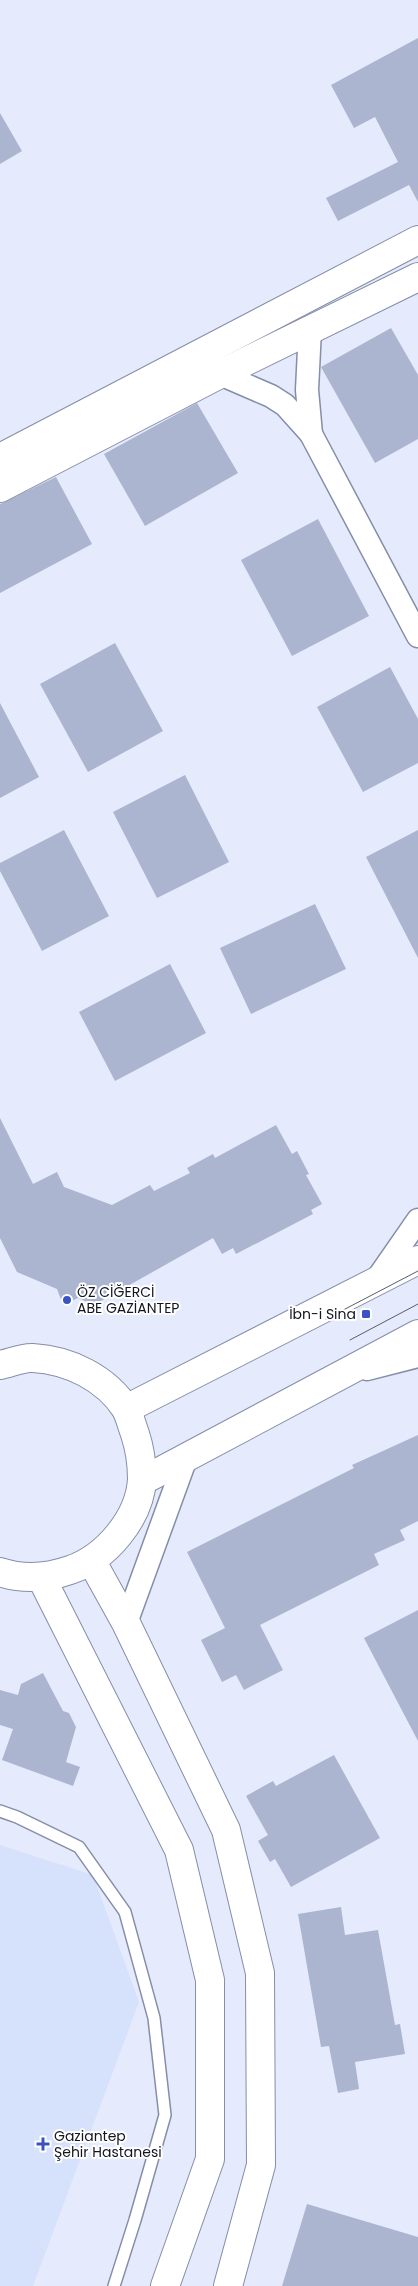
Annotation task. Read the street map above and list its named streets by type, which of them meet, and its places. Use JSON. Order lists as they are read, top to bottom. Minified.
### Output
{"places":{"other":["ÖZ CİĞERCİ ABE GAZİANTEP"],"transit":["İbn-i Sina"],"health":["Gaziantep Şehir Hastanesi"]}}
